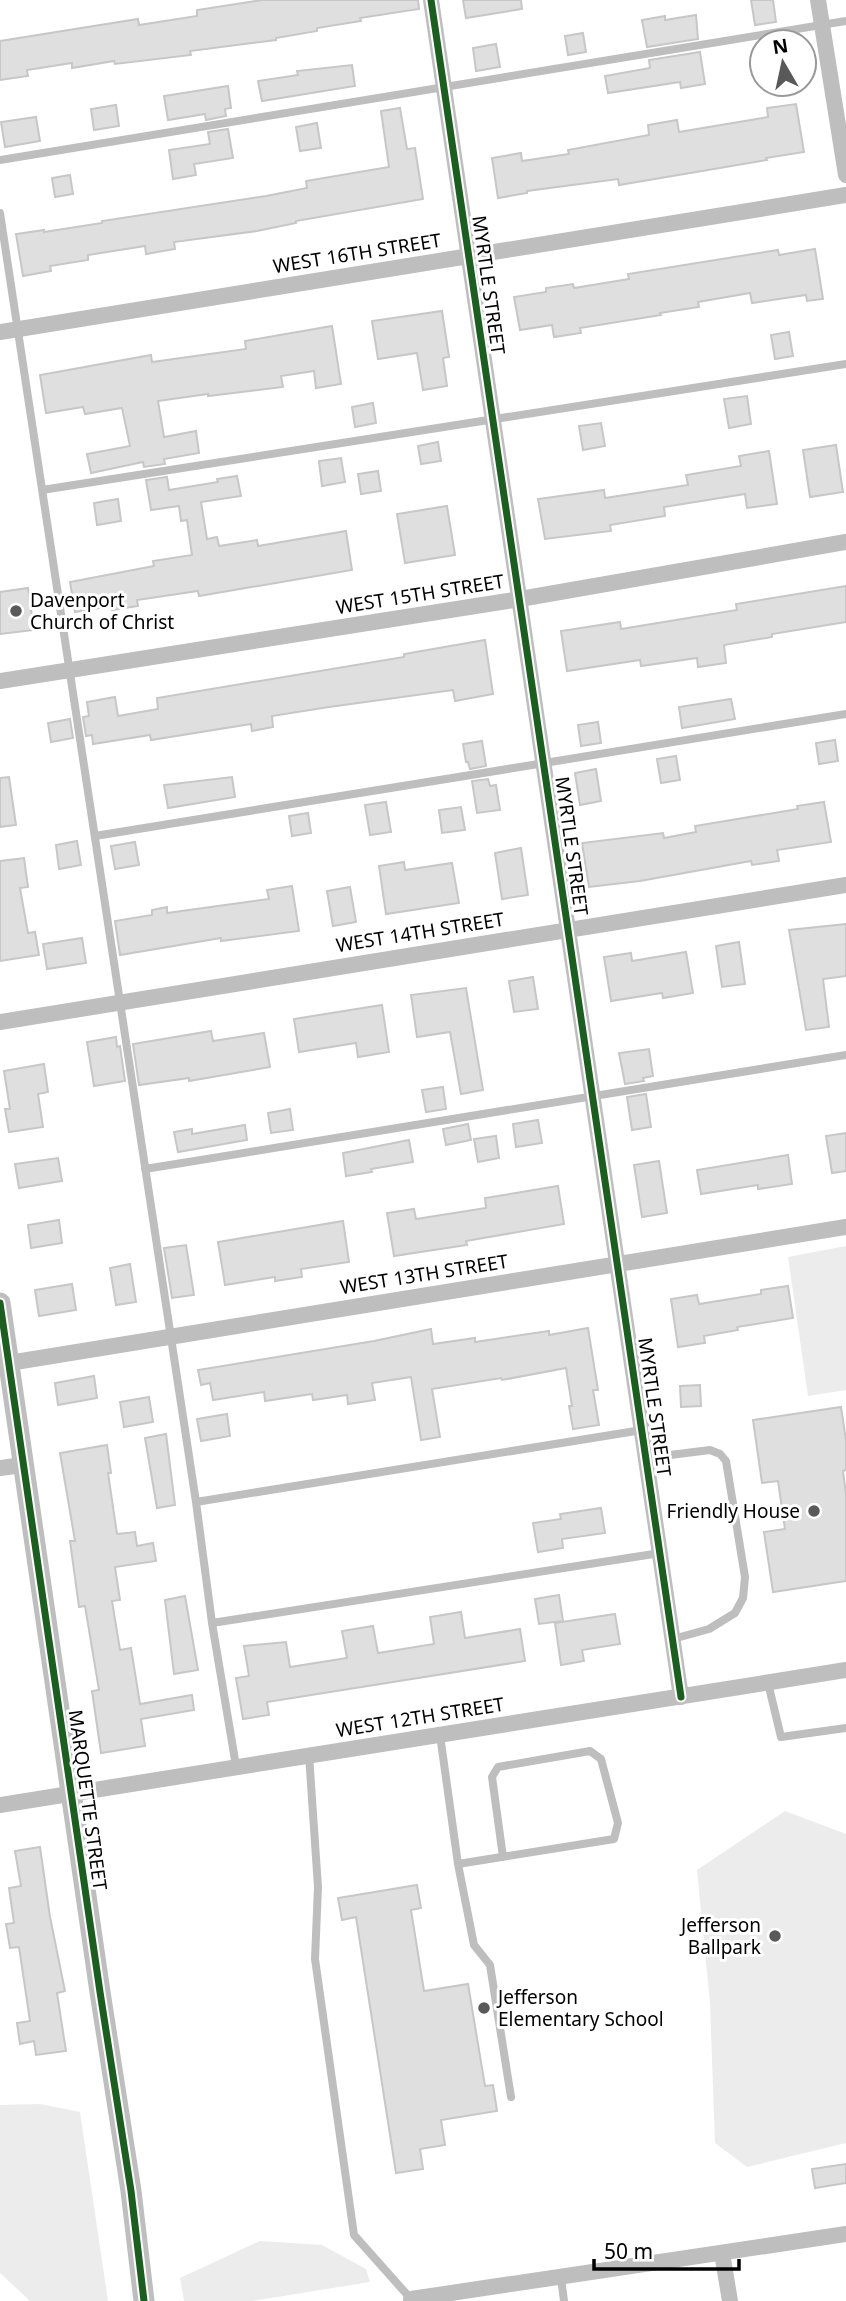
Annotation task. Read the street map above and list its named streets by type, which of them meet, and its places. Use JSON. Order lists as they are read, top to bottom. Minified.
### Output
{"streets":{"street":["WEST 16TH STREET","MYRTLE STREET","WEST 15TH STREET","WEST 14TH STREET","WEST 13TH STREET","WEST 12TH STREET","MARQUETTE STREET"]},"crossings":[["WEST 16TH STREET","MYRTLE STREET"],["MYRTLE STREET","WEST 15TH STREET"],["MYRTLE STREET","WEST 14TH STREET"],["MYRTLE STREET","WEST 13TH STREET"],["MYRTLE STREET","WEST 12TH STREET"],["WEST 13TH STREET","MARQUETTE STREET"],["WEST 12TH STREET","MARQUETTE STREET"]],"places":["Davenport Church of Christ","Friendly House","Jefferson Ballpark","Jefferson Elementary School"],"scale_bar":"50 m","north":"top"}
